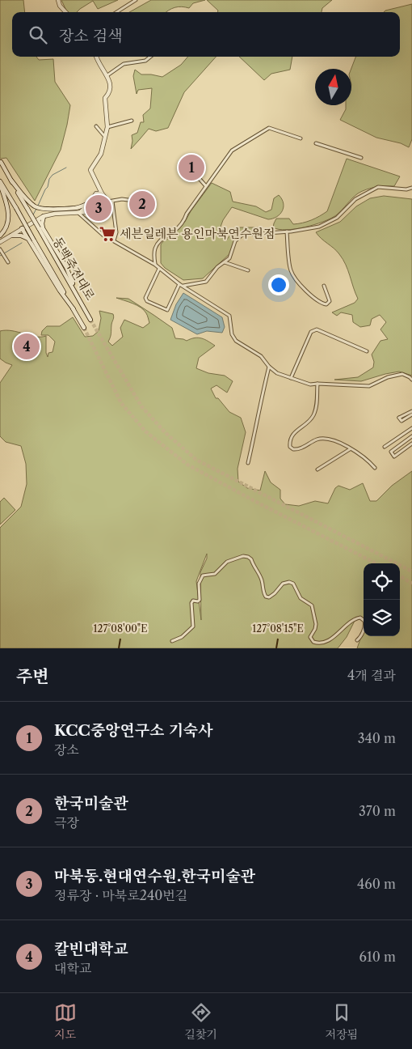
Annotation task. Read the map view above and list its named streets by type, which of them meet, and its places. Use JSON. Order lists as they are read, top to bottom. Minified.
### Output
{"streets":{"main road":["동백죽전대로"]},"places":{"supermarket":["세븐일레븐 용인마북연수원점"]},"north":"top","page":{"search":"장소 검색","pins":["1","2","3","4"],"heading":["주변","4개 결과"],"list":[{"mark":"1","name":"KCC중앙연구소 기숙사","note":"장소","value":"340 m"},{"mark":"2","name":"한국미술관","note":"극장","value":"370 m"},{"mark":"3","name":"마북동.현대연수원.한국미술관","note":"정류장 · 마북로240번길","value":"460 m"},{"mark":"4","name":"칼빈대학교","note":"대학교","value":"610 m"}],"nav":["지도","길찾기","저장됨"]},"coordinates":["127°08'00\"E","127°08'15\"E"]}
